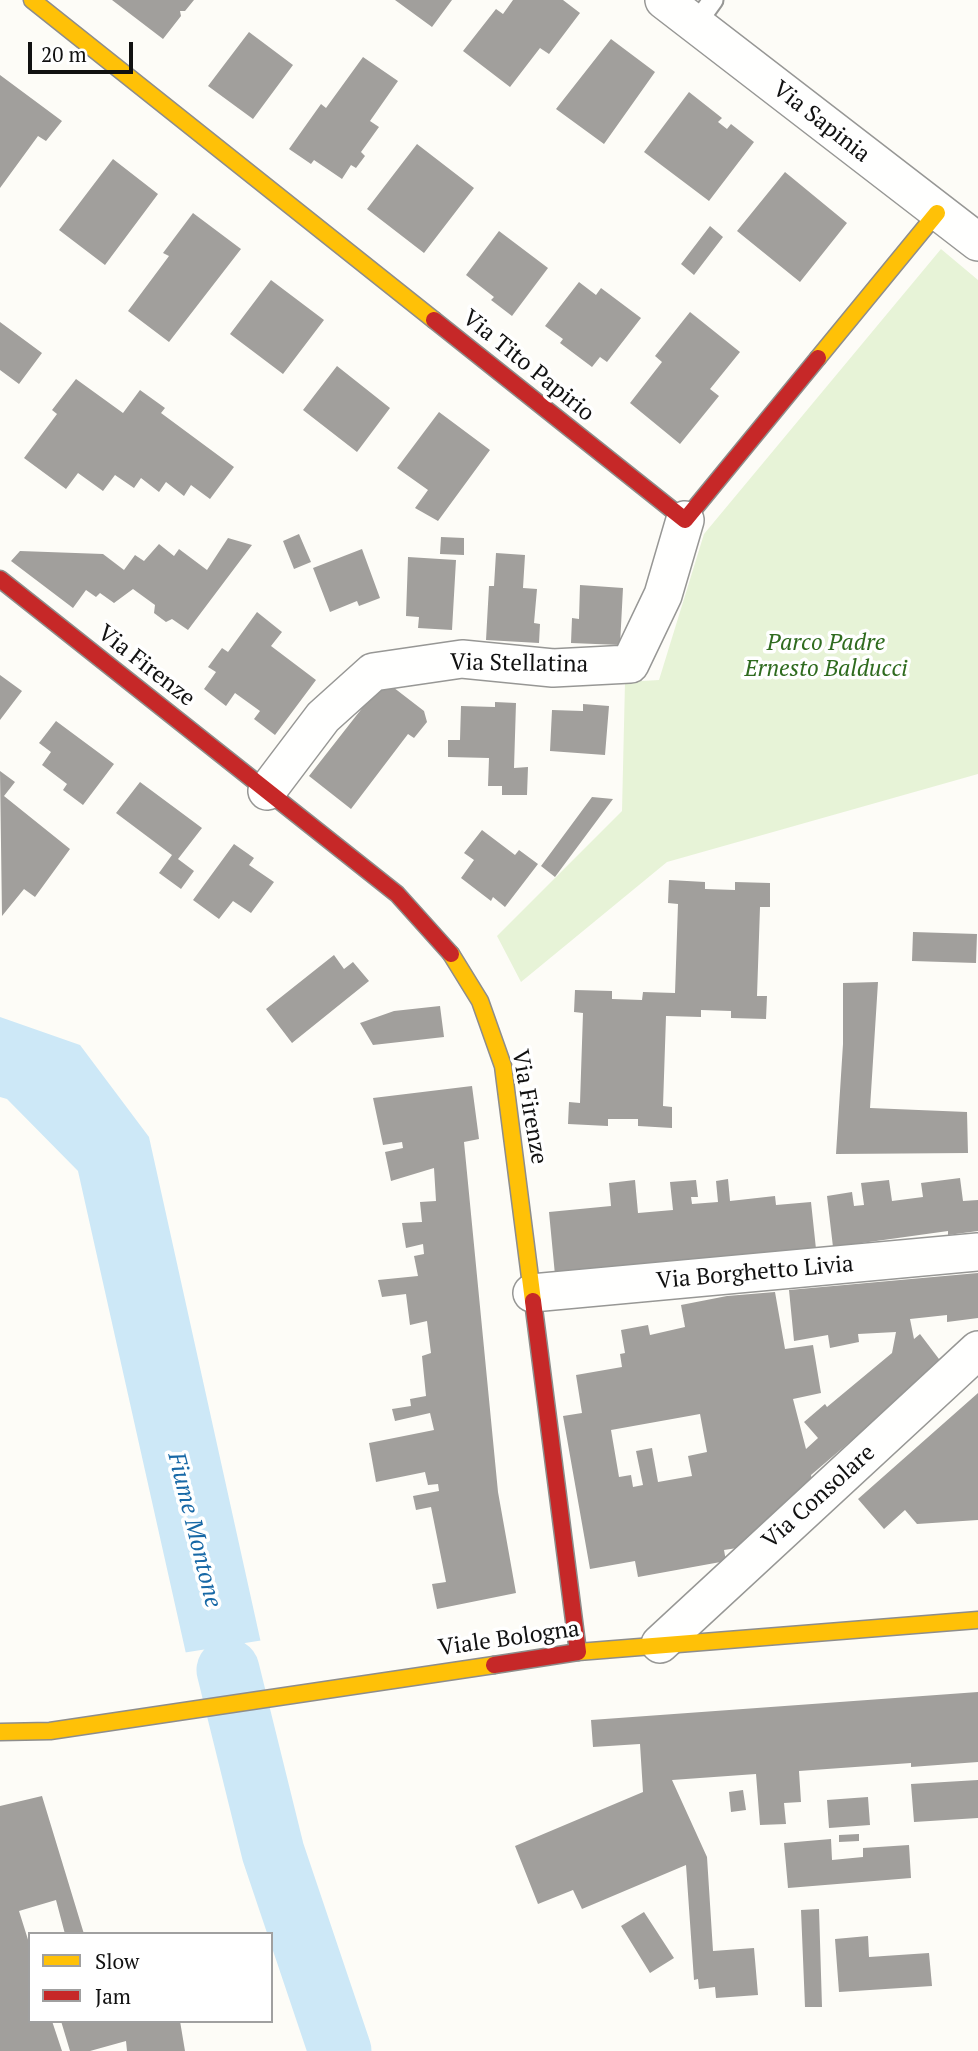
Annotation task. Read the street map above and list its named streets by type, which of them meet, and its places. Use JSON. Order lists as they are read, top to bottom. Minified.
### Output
{"streets":{"main road":["Via Tito Papirio","Via Firenze","Viale Bologna"],"street":["Via Sapinia","Via Stellatina","Via Borghetto Livia","Via Consolare"]},"crossings":[["Via Tito Papirio","Via Stellatina"],["Via Stellatina","Via Firenze"],["Via Firenze","Via Borghetto Livia"],["Via Firenze","Viale Bologna"],["Via Consolare","Viale Bologna"]],"water":["Fiume Montone"],"parks":["Parco Padre Ernesto Balducci"],"legend":["Slow","Jam"],"scale_bar":"20 m"}
